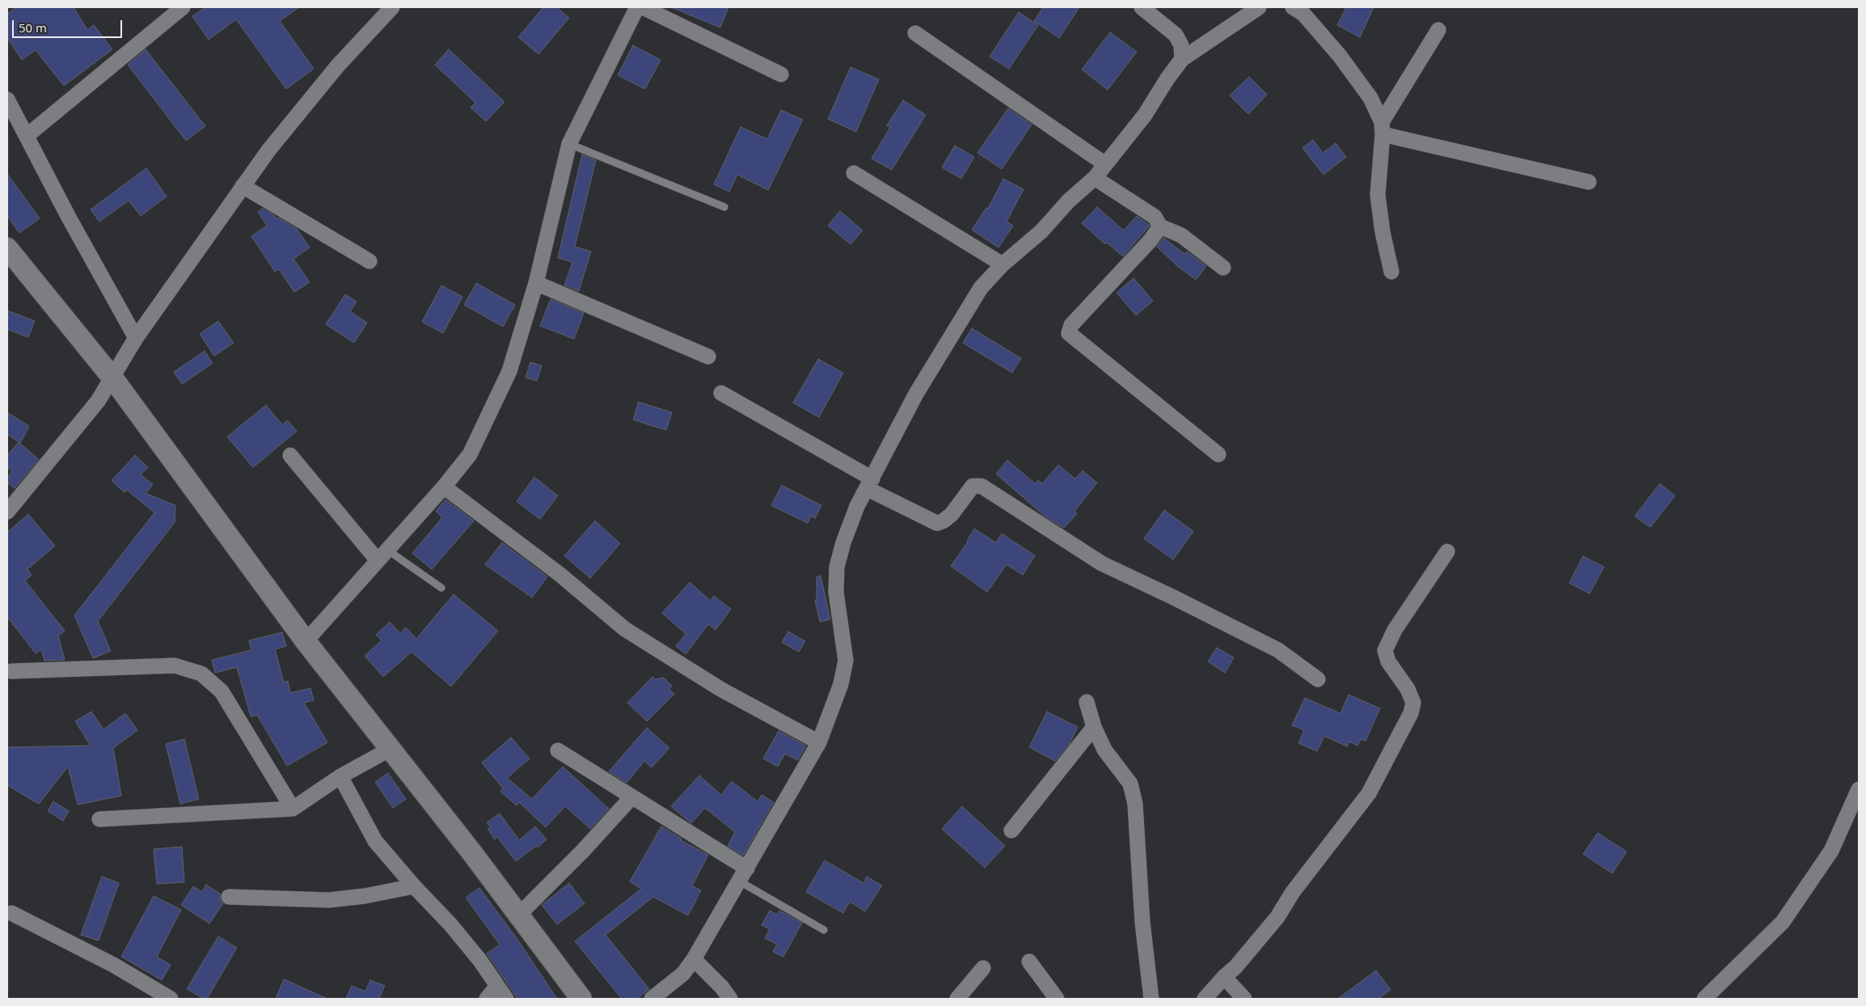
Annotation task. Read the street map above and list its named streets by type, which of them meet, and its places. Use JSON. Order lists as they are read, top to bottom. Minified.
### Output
{"scale_bar":"50 m"}
